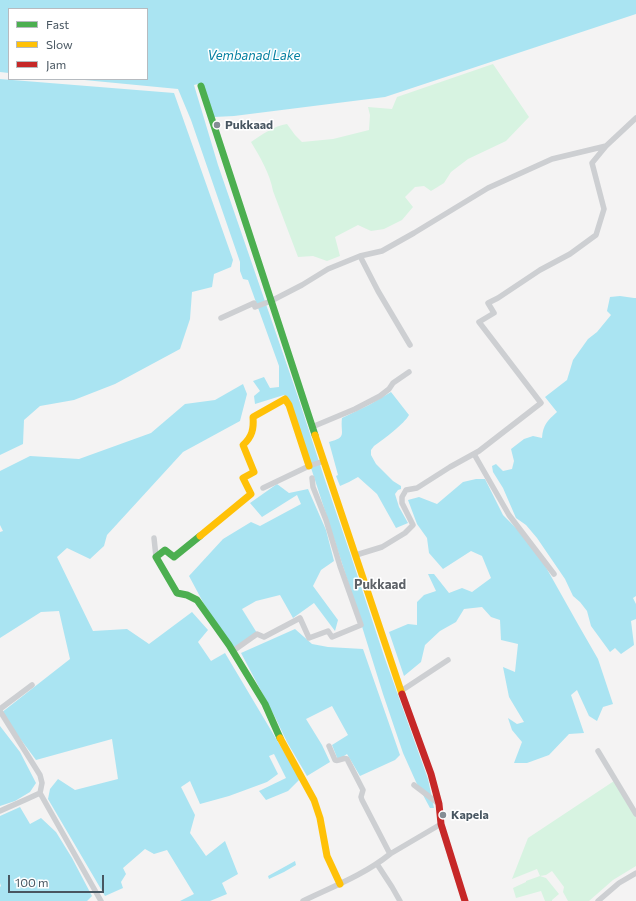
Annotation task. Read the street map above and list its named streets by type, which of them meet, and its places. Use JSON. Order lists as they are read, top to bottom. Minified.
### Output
{"districts":["Pukkaad"],"water":["Vembanad Lake"],"places":["Pukkaad","Kapela"],"legend":["Fast","Slow","Jam"],"scale_bar":"100 m"}
